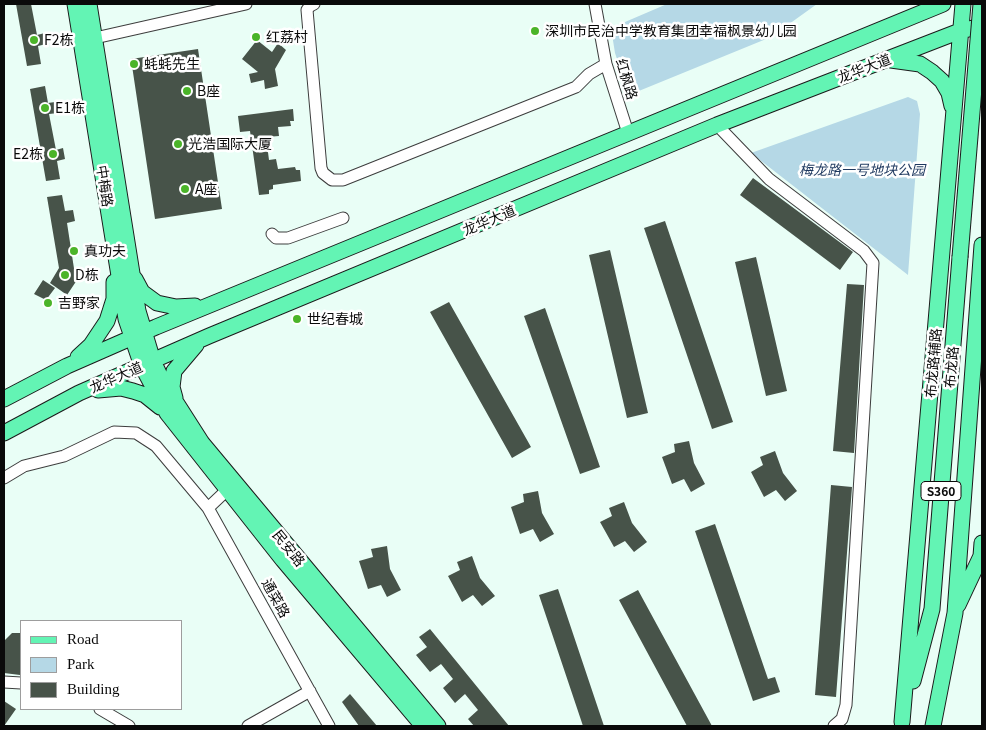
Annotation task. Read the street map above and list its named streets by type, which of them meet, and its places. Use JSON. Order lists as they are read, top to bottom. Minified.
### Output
{"streets":{"main road":["龙华大道","中梅路","布龙路辅路","布龙路","S360","民安路"],"street":["红枫路","通菜路"]},"crossings":[["龙华大道","红枫路"],["龙华大道","中梅路"],["龙华大道","布龙路辅路"],["龙华大道","民安路"],["中梅路","民安路"],["布龙路辅路","布龙路"]],"parks":["梅龙路一号地块公园"],"places":["深圳市民治中学教育集团幸福枫景幼儿园","红荔村","F2栋","蚝蚝先生","B座","E1栋","光浩国际大厦","E2栋","A座","真功夫","D栋","吉野家","世纪春城"],"legend":["Road","Park","Building"]}
